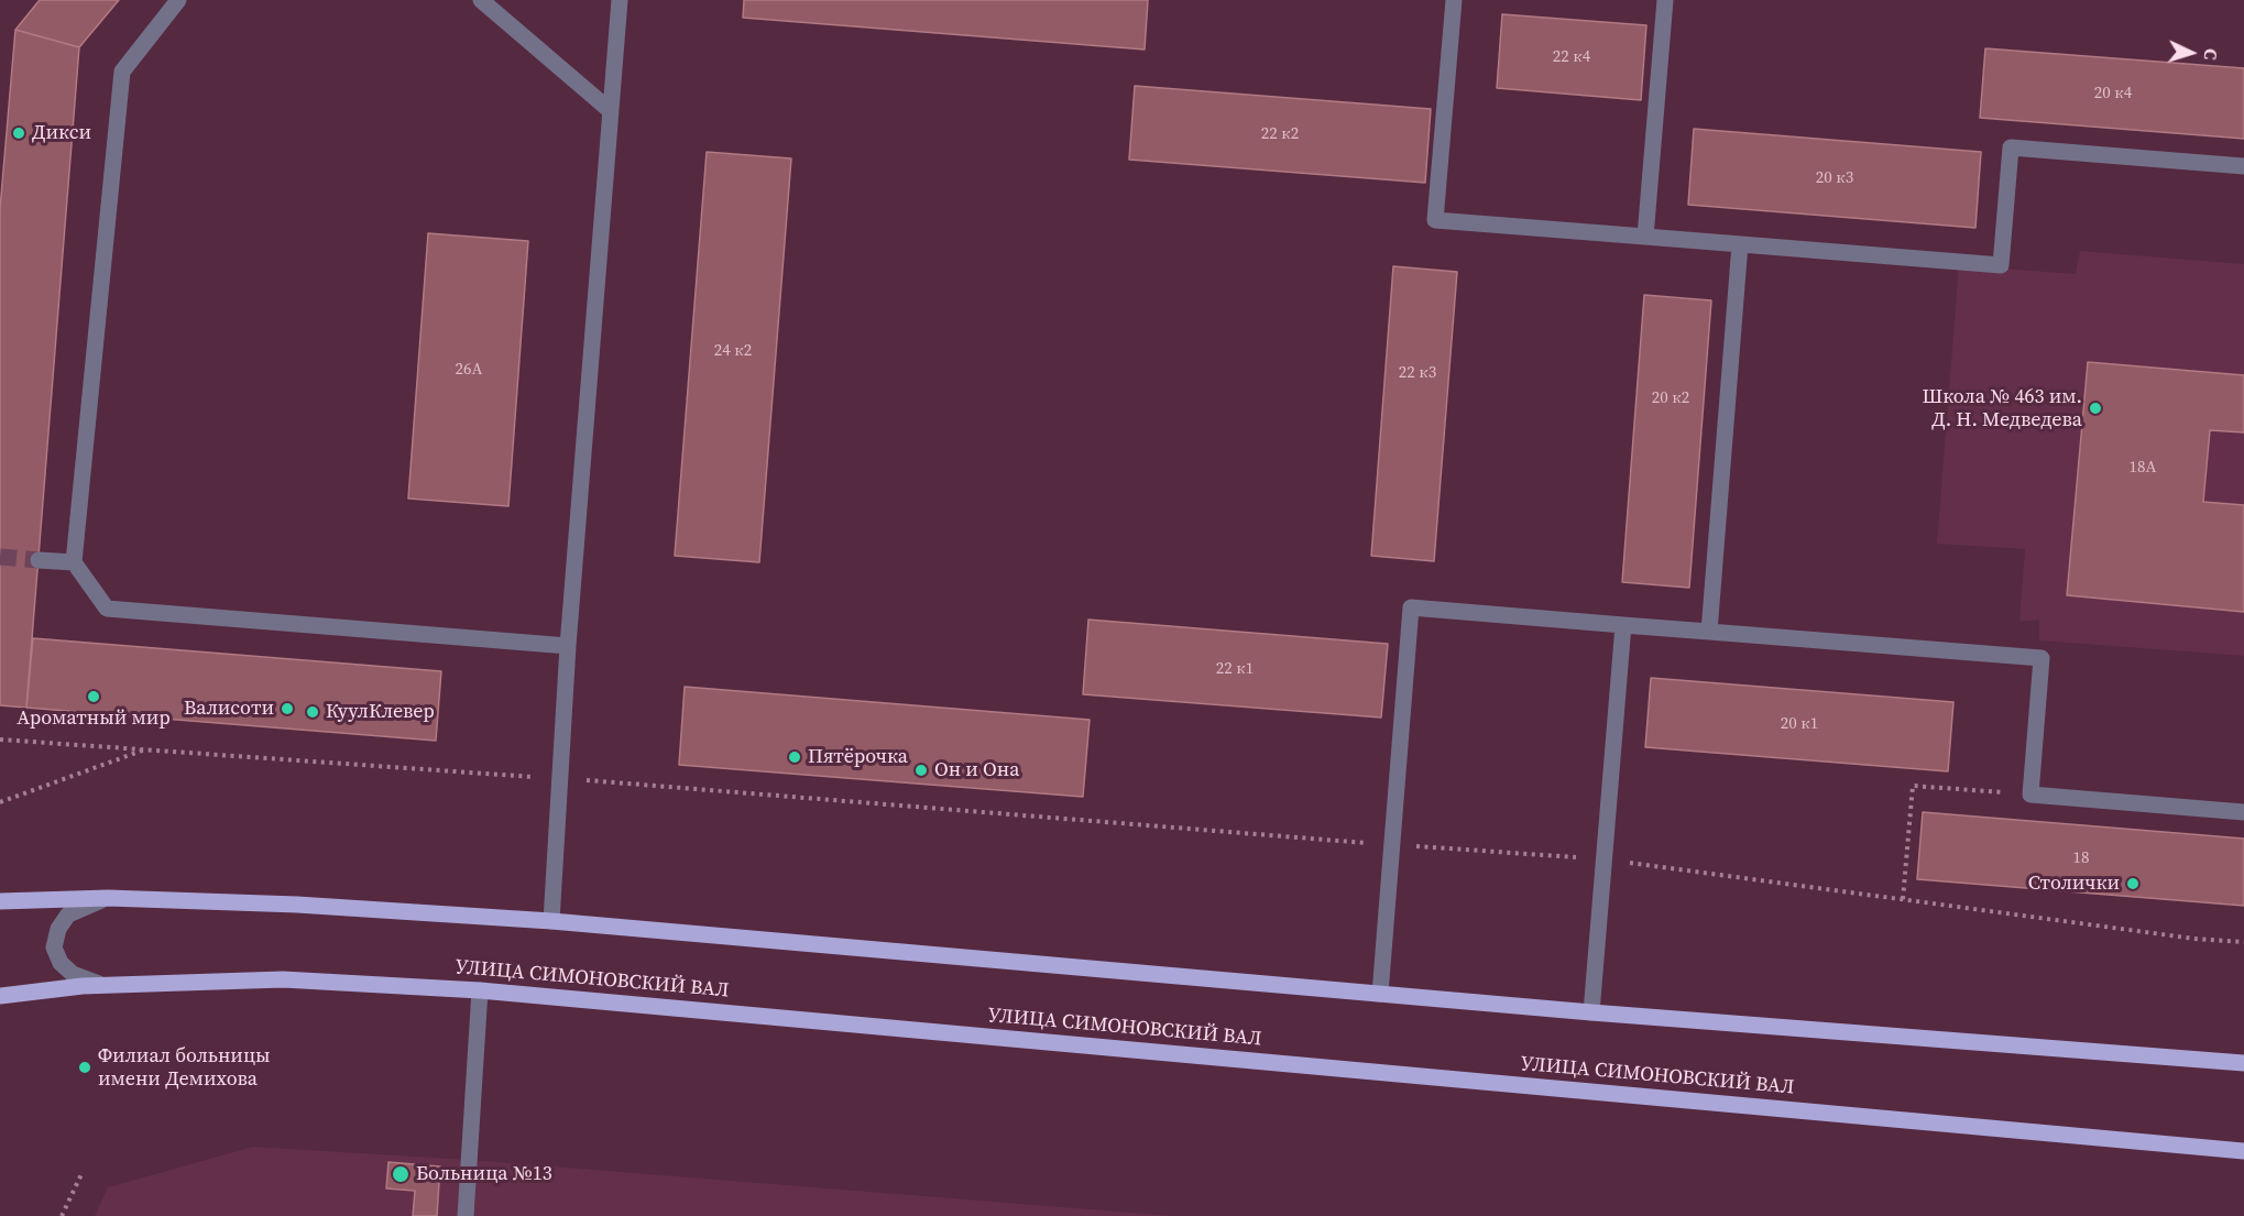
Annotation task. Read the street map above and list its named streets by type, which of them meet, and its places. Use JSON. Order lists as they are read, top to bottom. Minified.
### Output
{"streets":{"main road":["УЛИЦА СИМОНОВСКИЙ ВАЛ"]},"places":["Дикси","Школа № 463 им. Д. Н. Медведева","Ароматный мир","Валисоти","КуулКлевер","Пятёрочка","Он и Она","Столички","Филиал больницы имени Демихова","Больница №13"],"house_numbers":["22 к4","20 к4","22 к2","20 к3","24 к2","26А","22 к3","20 к2","18А","22 к1","20 к1","18"],"north":"right"}
